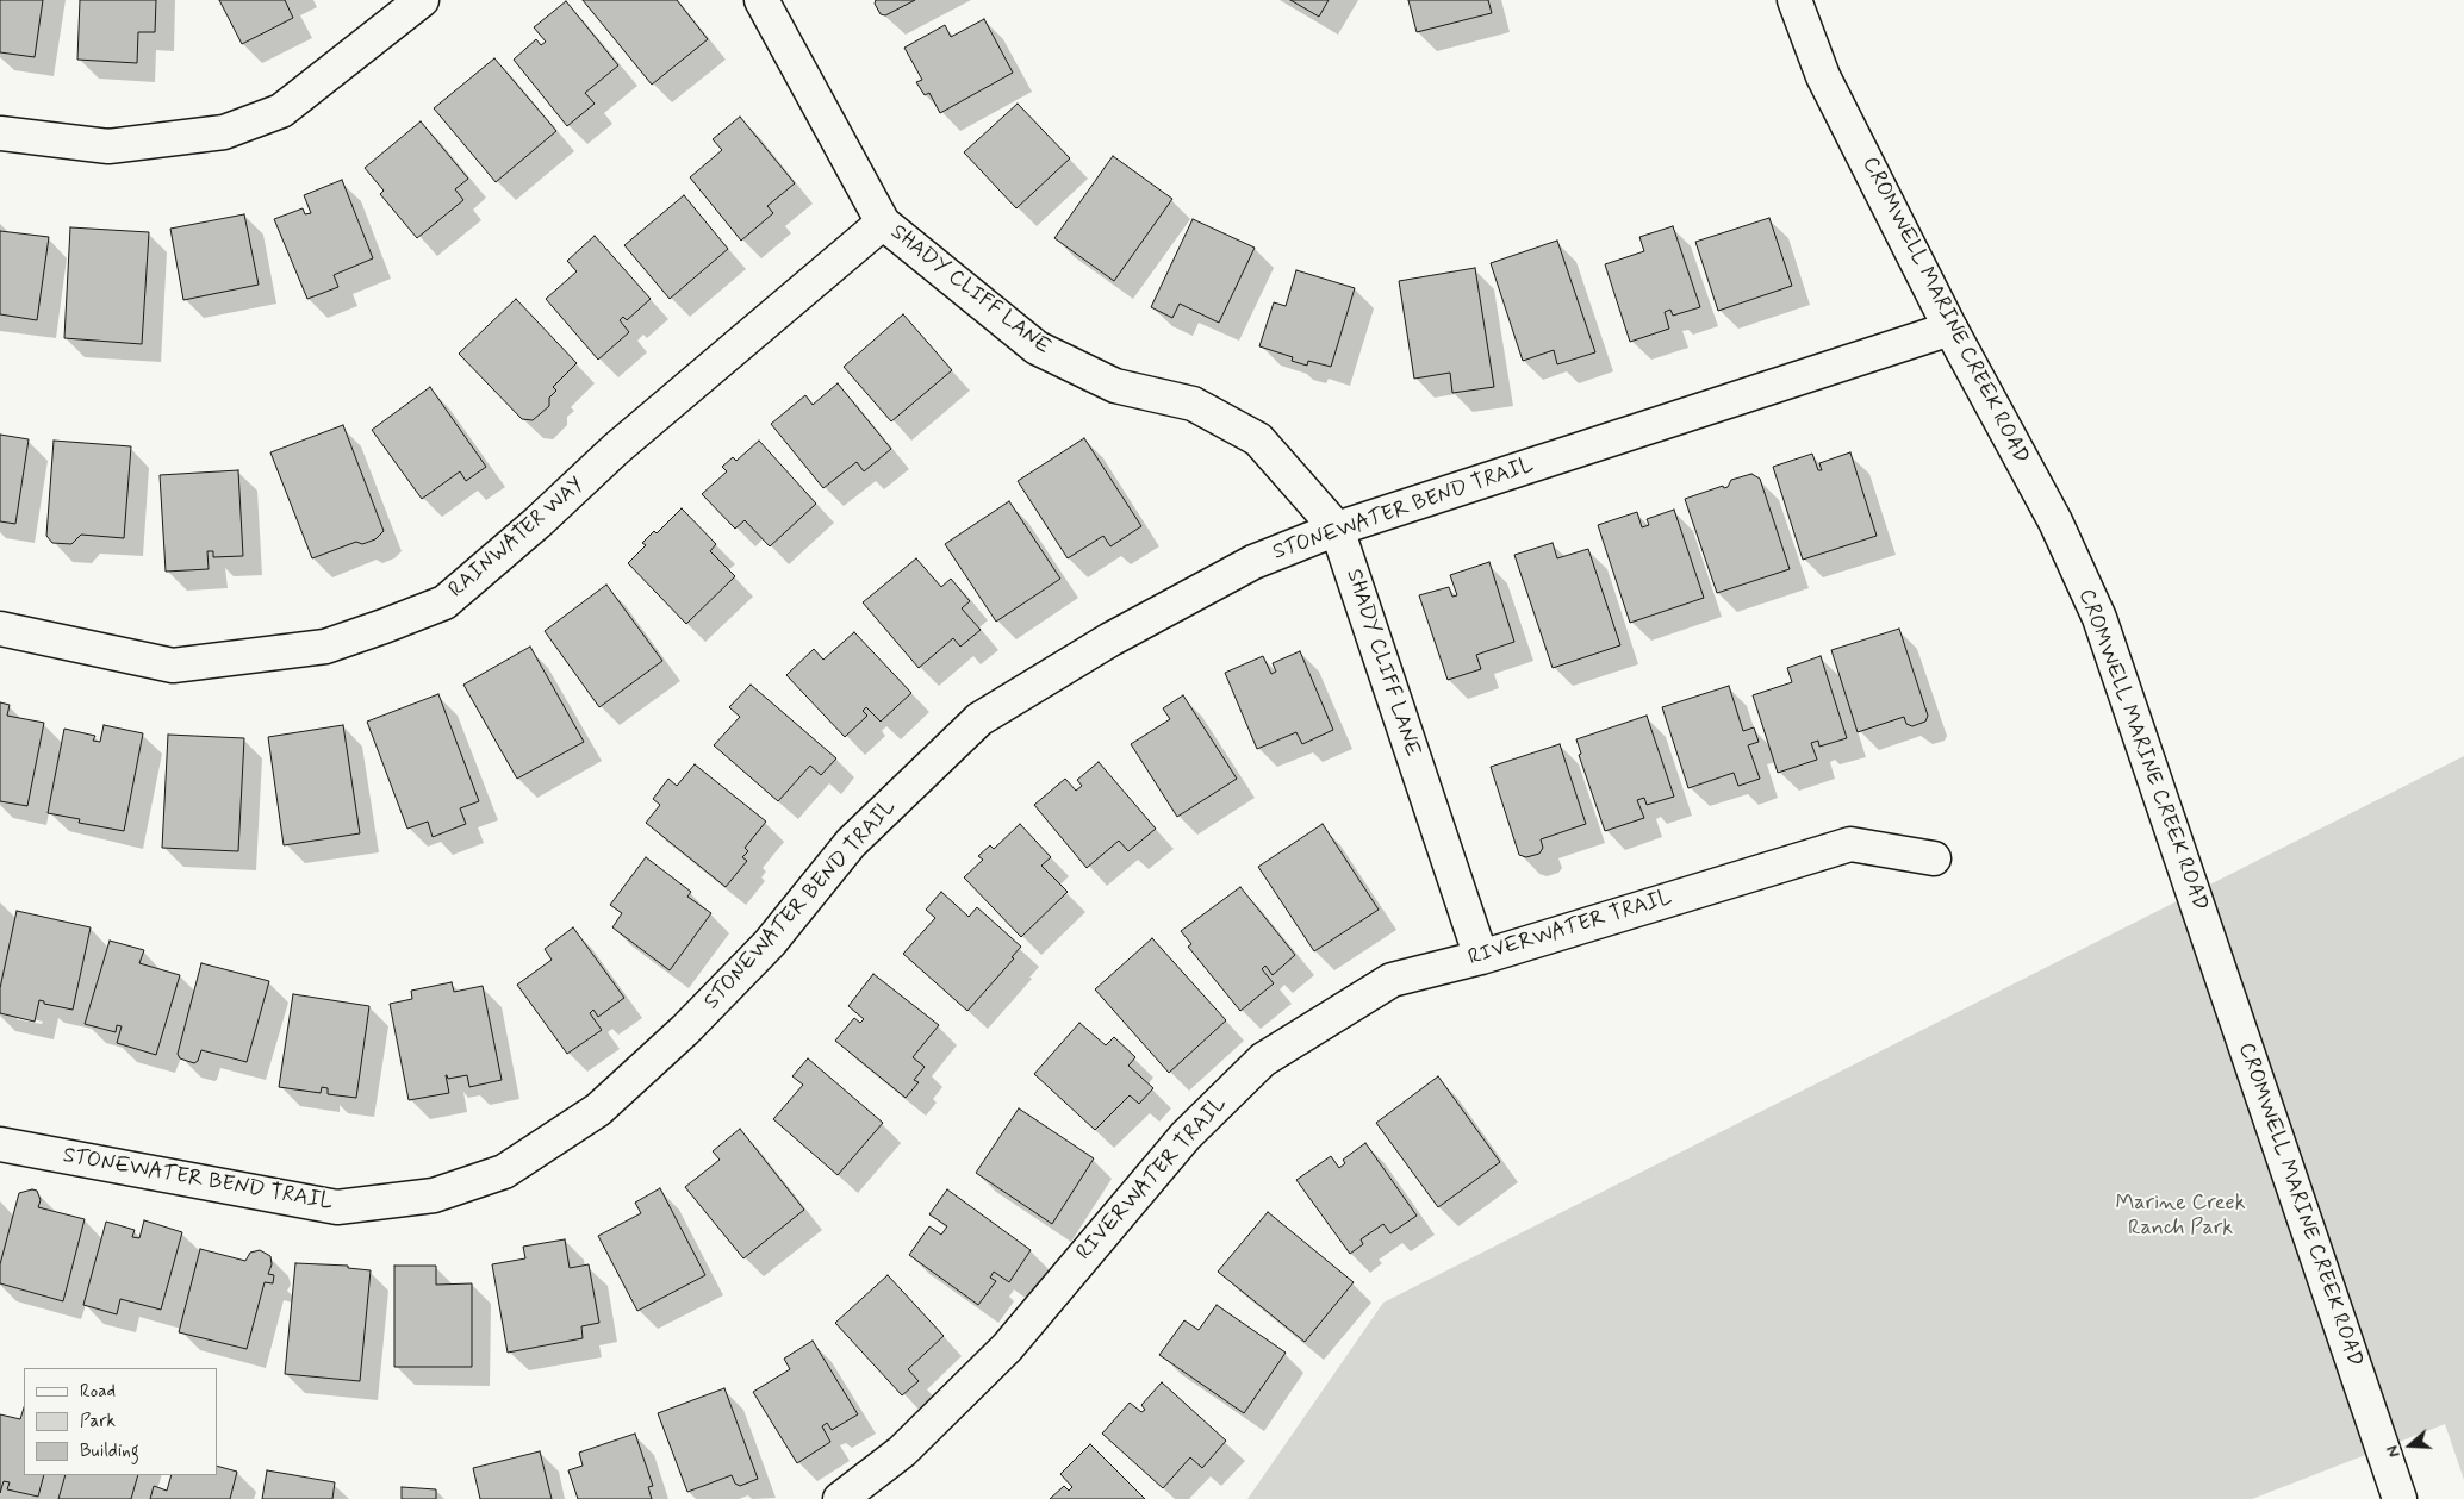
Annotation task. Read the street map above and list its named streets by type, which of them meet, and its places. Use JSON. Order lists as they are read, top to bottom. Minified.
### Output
{"streets":{"street":["SHADY CLIFF LANE","CROMWELL MARINE CREEK ROAD","STONEWATER BEND TRAIL","RAINWATER WAY","RIVERWATER TRAIL"]},"crossings":[["SHADY CLIFF LANE","STONEWATER BEND TRAIL"],["SHADY CLIFF LANE","RAINWATER WAY"],["SHADY CLIFF LANE","RIVERWATER TRAIL"],["CROMWELL MARINE CREEK ROAD","STONEWATER BEND TRAIL"]],"parks":["Marine Creek Ranch Park"],"legend":["Road","Park","Building"],"north":"left"}
